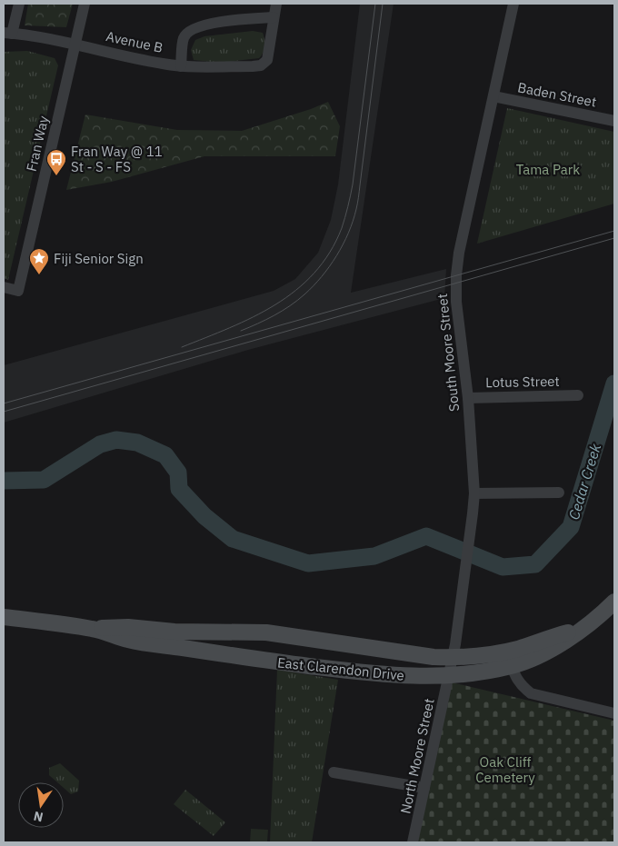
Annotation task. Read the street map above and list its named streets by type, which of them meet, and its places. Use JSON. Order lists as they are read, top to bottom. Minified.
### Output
{"streets":{"street":["Avenue B","Baden Street","Fran Way","South Moore Street","Lotus Street","East Clarendon Drive","North Moore Street"]},"crossings":[["Avenue B","Fran Way"],["Baden Street","South Moore Street"],["South Moore Street","Lotus Street"],["South Moore Street","East Clarendon Drive"],["South Moore Street","North Moore Street"],["East Clarendon Drive","North Moore Street"]],"water":["Cedar Creek"],"parks":["Tama Park","Oak Cliff Cemetery"],"places":{"bus stop":["Fran Way @ 11 St - S - FS"],"place":["Fiji Senior Sign"]},"north":"bottom"}
